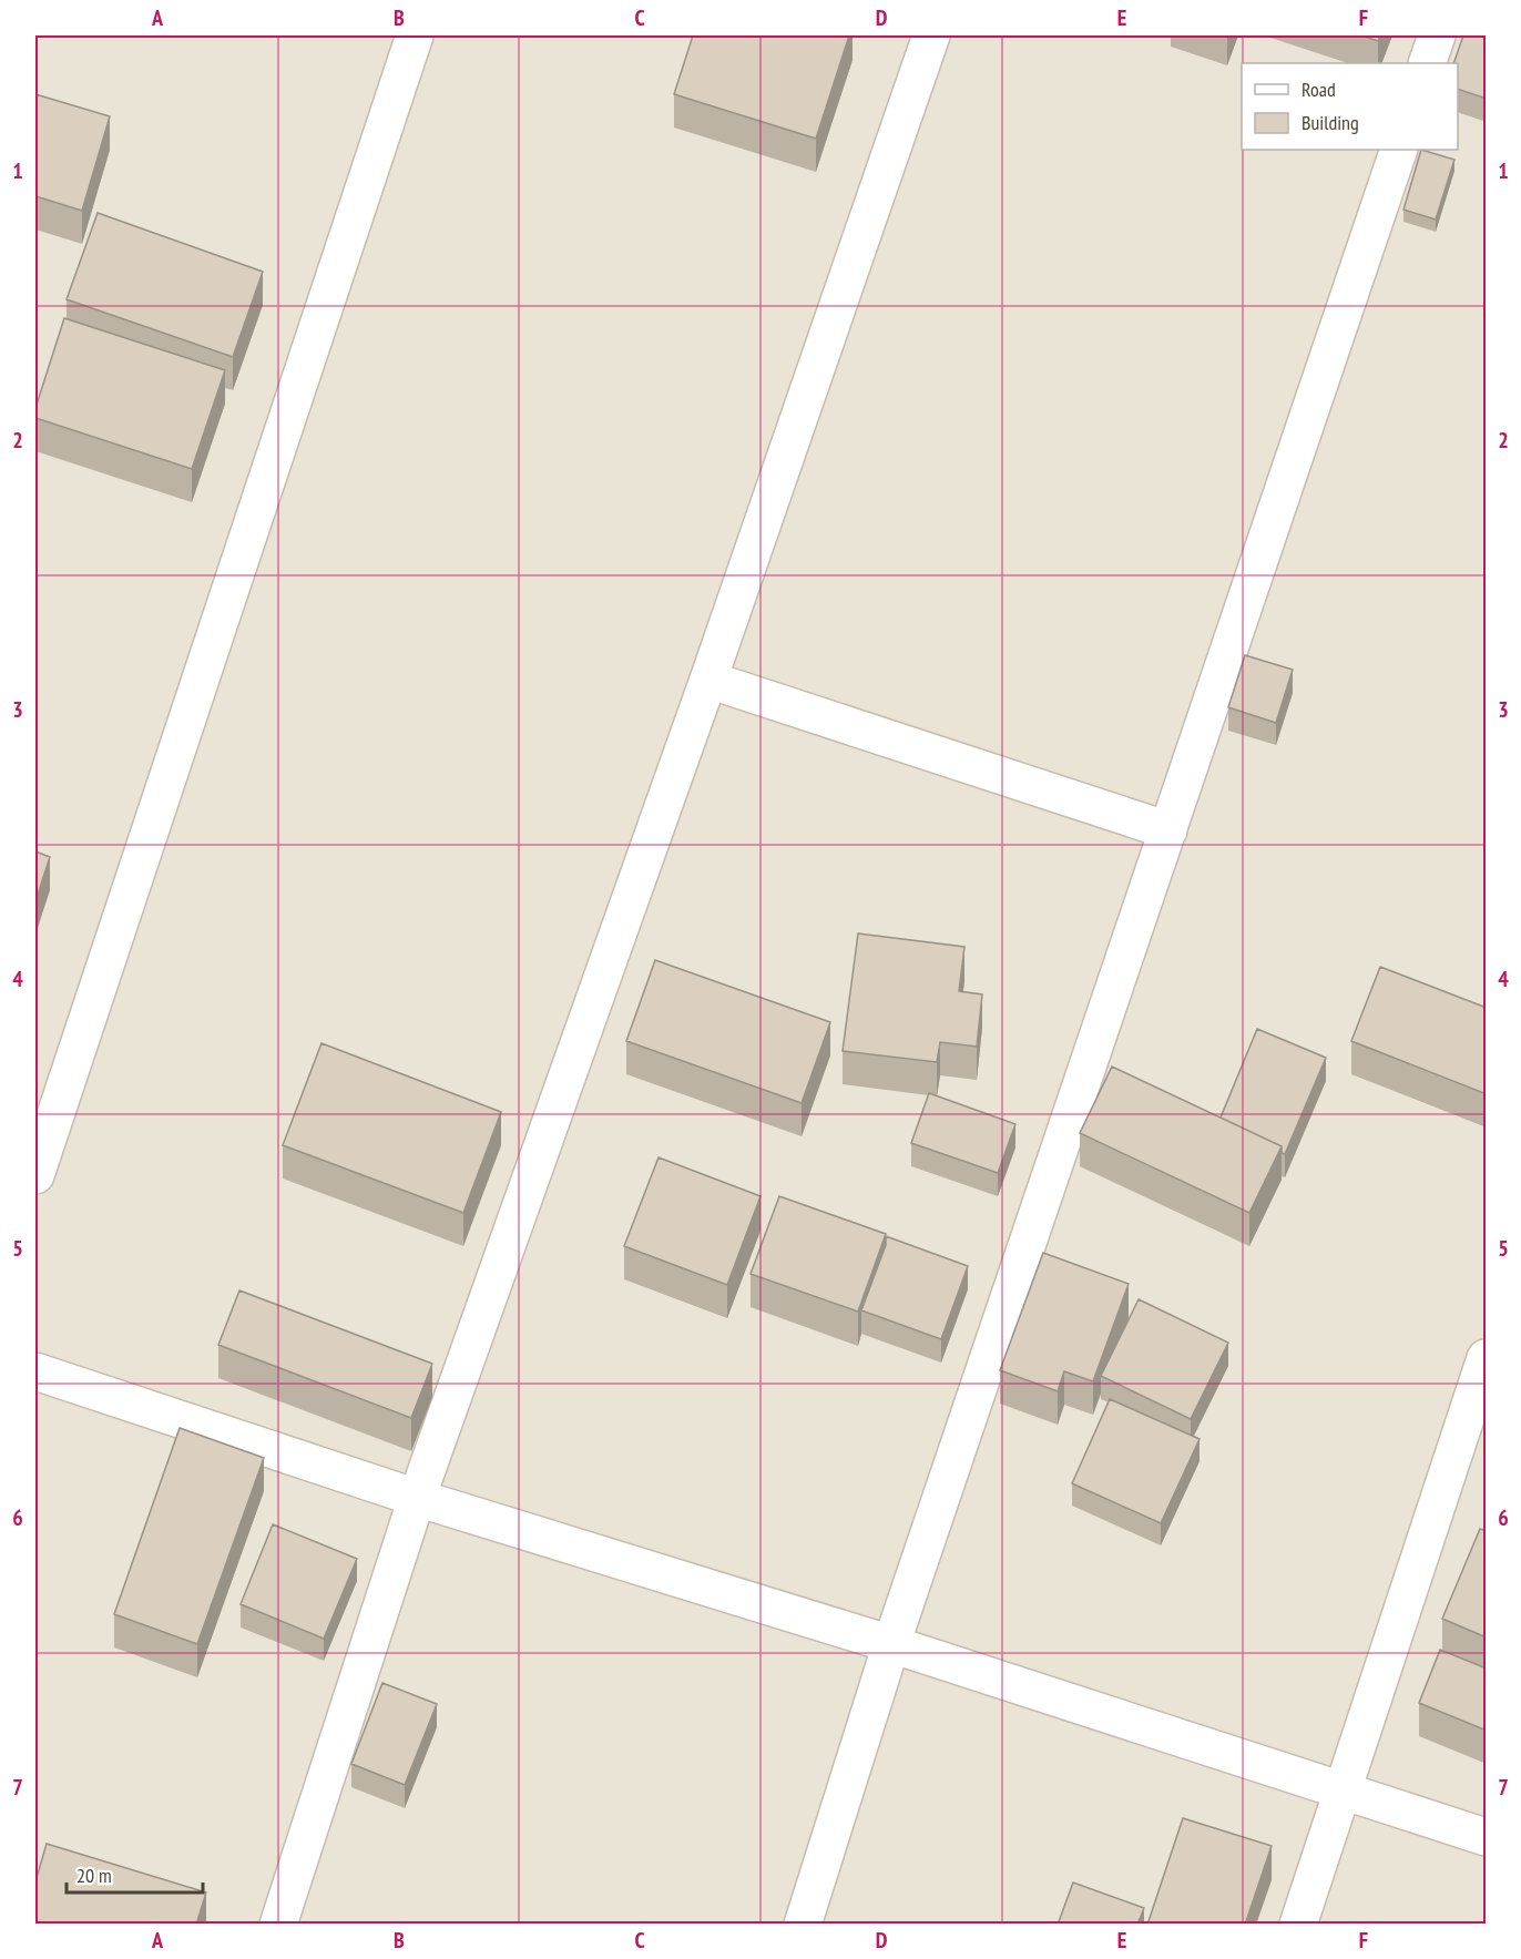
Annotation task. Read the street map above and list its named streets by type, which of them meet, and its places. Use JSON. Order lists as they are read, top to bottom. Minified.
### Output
{"legend":["Road","Building"],"scale_bar":"20 m","grid":{"columns":["A","B","C","D","E","F"],"rows":["1","2","3","4","5","6","7"]}}
